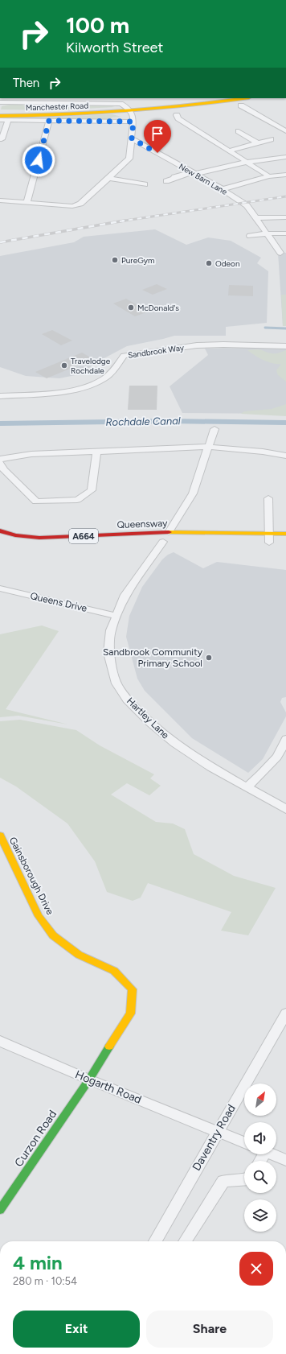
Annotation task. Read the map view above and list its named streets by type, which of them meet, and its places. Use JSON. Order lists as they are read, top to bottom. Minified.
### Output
{"streets":{"main road":["Manchester Road","Queensway","A664","Gainsborough Drive","Curzon Road"],"street":["New Barn Lane","Sandbrook Way","Queens Drive","Hartley Lane","Hogarth Road","Daventry Road"]},"crossings":[["Queens Drive","Hartley Lane"],["Gainsborough Drive","Hogarth Road"],["Gainsborough Drive","Curzon Road"],["Hogarth Road","Daventry Road"],["Hogarth Road","Curzon Road"]],"water":["Rochdale Canal"],"places":["PureGym","Odeon","McDonald's","Travelodge Rochdale","Sandbrook Community Primary School"],"north":"top right","page":{"turn":["100 m","Kilworth Street"],"then":"Then","heading":["4 min","280 m · 10:54"],"buttons":["Exit","Share"]}}
